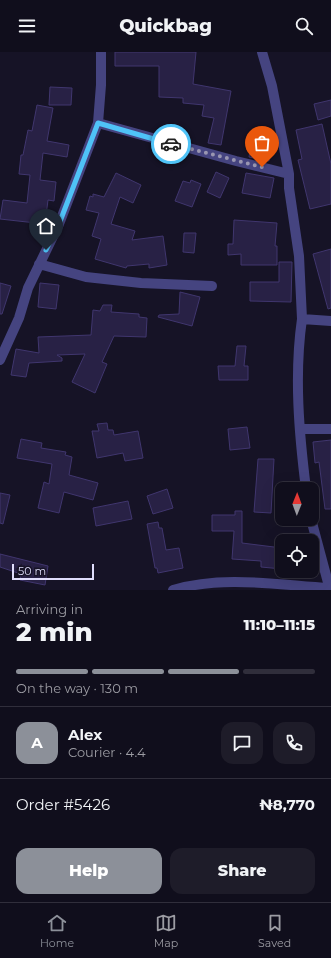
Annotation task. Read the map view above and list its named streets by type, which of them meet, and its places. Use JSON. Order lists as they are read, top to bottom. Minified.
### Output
{"scale_bar":"50 m","north":"top","page":{"header":"Quickbag","scale":"50 m","heading":["2 min","Arriving in","11:10–11:15"],"panel":["Alex","Courier · 4.4","Order #5426","₦8,770"],"bar":"On the way · 130 m","round":"A","buttons":["Help","Share"],"tabs":["Home","Map","Saved"]}}
